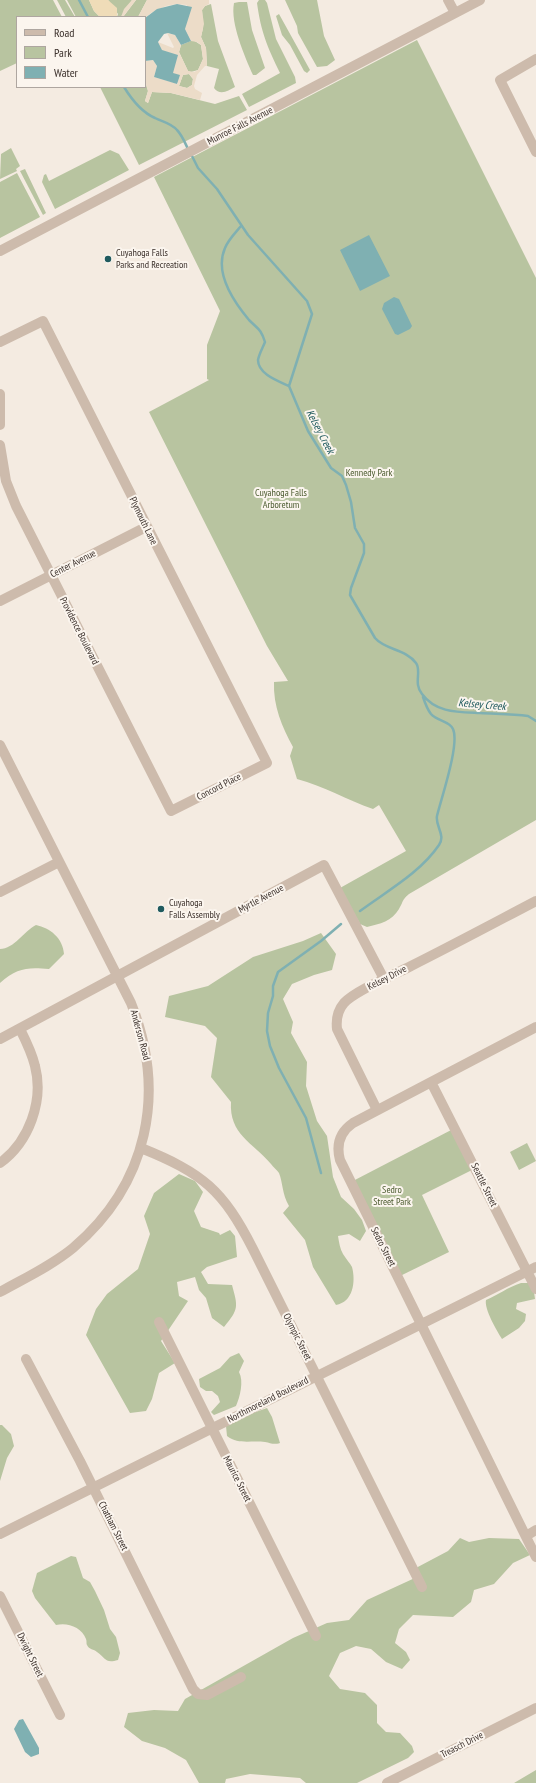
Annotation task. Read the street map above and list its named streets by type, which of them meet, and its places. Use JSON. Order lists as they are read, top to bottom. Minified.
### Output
{"streets":{"street":["Munroe Falls Avenue","Plymouth Lane","Center Avenue","Providence Boulevard","Concord Place","Myrtle Avenue","Kelsey Drive","Anderson Road","Seattle Street","Sedro Street","Olympic Street","Northmoreland Boulevard","Maurice Street","Chatham Street","Dwight Street","Treasch Drive"]},"crossings":[["Plymouth Lane","Center Avenue"],["Plymouth Lane","Concord Place"],["Center Avenue","Providence Boulevard"],["Providence Boulevard","Concord Place"],["Myrtle Avenue","Kelsey Drive"],["Myrtle Avenue","Anderson Road"],["Kelsey Drive","Sedro Street"],["Anderson Road","Olympic Street"],["Seattle Street","Sedro Street"],["Seattle Street","Northmoreland Boulevard"],["Sedro Street","Northmoreland Boulevard"],["Olympic Street","Northmoreland Boulevard"],["Northmoreland Boulevard","Maurice Street"],["Northmoreland Boulevard","Chatham Street"]],"water":["Kelsey Creek"],"parks":["Kennedy Park","Cuyahoga Falls Arboretum","Sedro Street Park"],"places":["Cuyahoga Falls Parks and Recreation","Cuyahoga Falls Assembly"],"legend":["Road","Park","Water"]}
